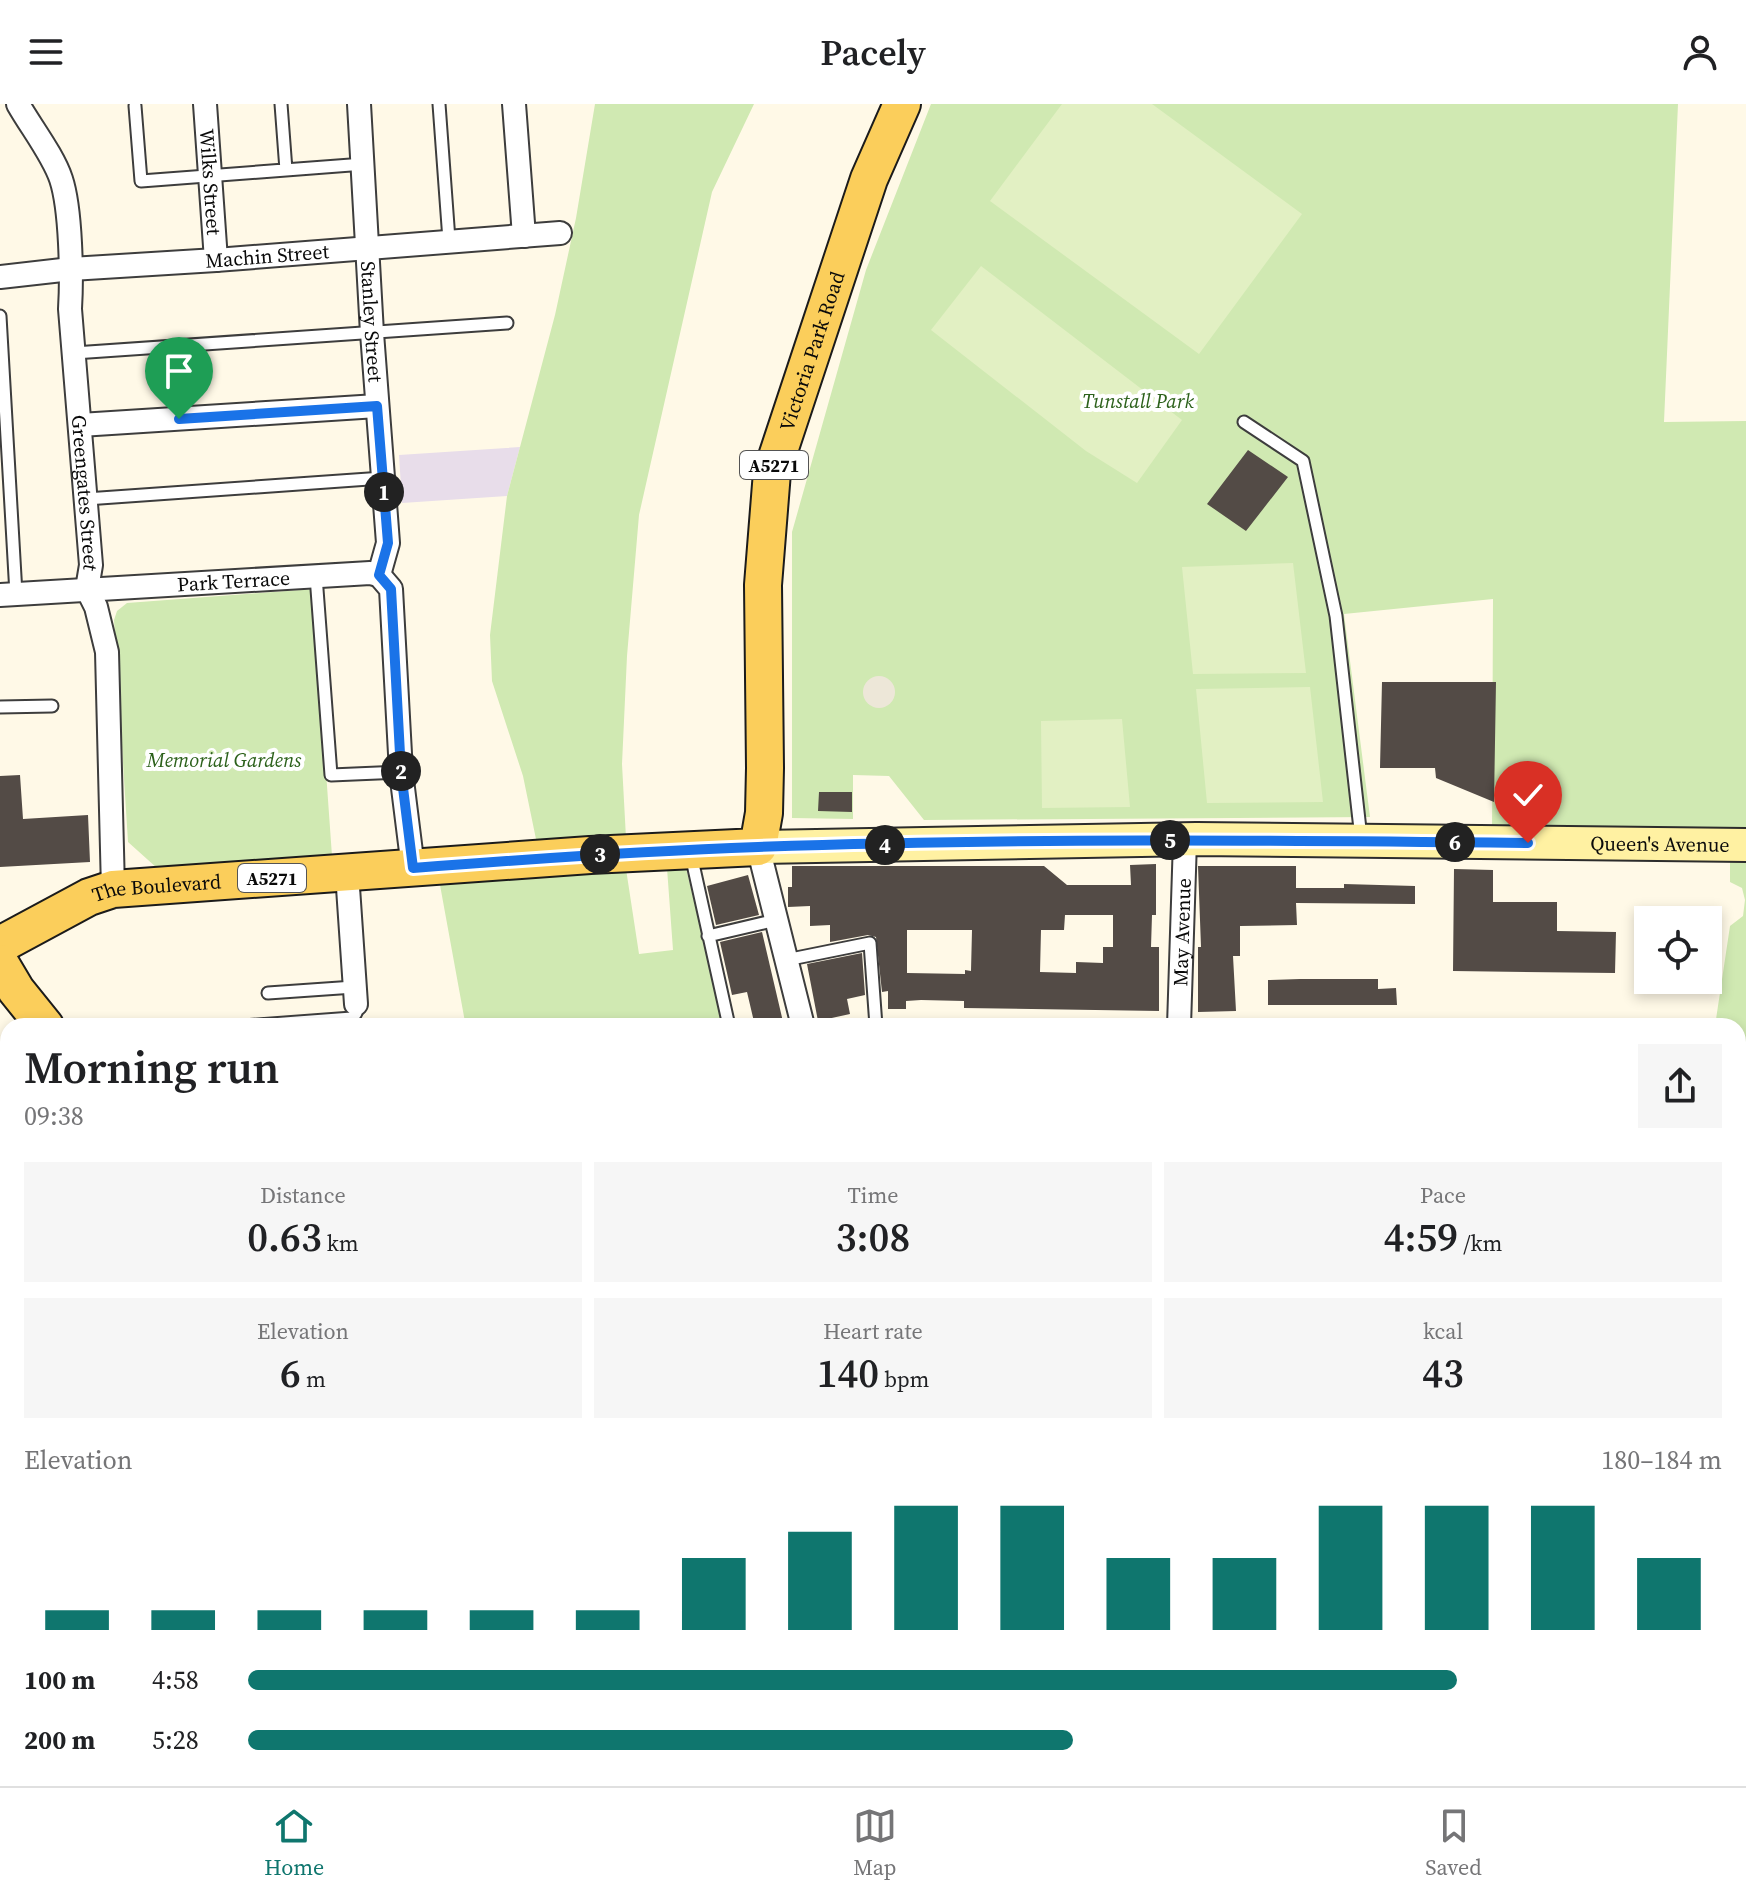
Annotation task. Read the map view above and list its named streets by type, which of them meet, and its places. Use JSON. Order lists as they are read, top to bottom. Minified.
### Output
{"streets":{"main road":["Victoria Park Road","A5271","The Boulevard"],"street":["Wilks Street","Machin Street","Stanley Street","Greengates Street","Park Terrace","Queen's Avenue","May Avenue"]},"crossings":[["Wilks Street","Machin Street"],["Machin Street","Stanley Street"],["Machin Street","Greengates Street"],["Stanley Street","Park Terrace"],["Victoria Park Road","Queen's Avenue"],["Victoria Park Road","The Boulevard"],["Greengates Street","Park Terrace"],["Greengates Street","The Boulevard"],["Queen's Avenue","The Boulevard"],["Queen's Avenue","May Avenue"]],"parks":["Tunstall Park","Memorial Gardens"],"page":{"header":"Pacely","pins":["1","2","5","6","4","3"],"heading":["Morning run","09:38"],"stats":[["Distance","0.63 km"],["Time","3:08"],["Pace","4:59 /km"],["Elevation","6 m"],["Heart rate","140 bpm"],["kcal","43"]],"chart":["Elevation","180–184 m"],"list":[{"name":"100 m","note":"4:58"},{"name":"200 m","note":"5:28"}],"tabs":["Home","Map","Saved"]}}
